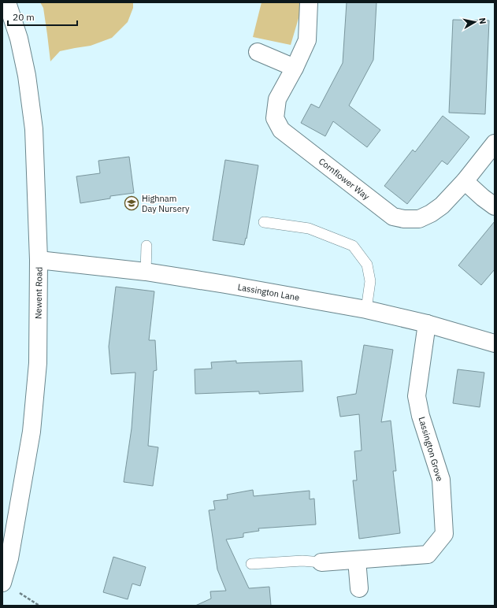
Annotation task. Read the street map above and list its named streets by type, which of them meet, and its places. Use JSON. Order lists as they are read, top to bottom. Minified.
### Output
{"streets":{"street":["Cornflower Way","Lassington Lane","Newent Road","Lassington Grove"]},"crossings":[["Lassington Lane","Newent Road"],["Lassington Lane","Lassington Grove"]],"places":{"school or university":["Highnam Day Nursery"]},"scale_bar":"20 m","north":"right"}
